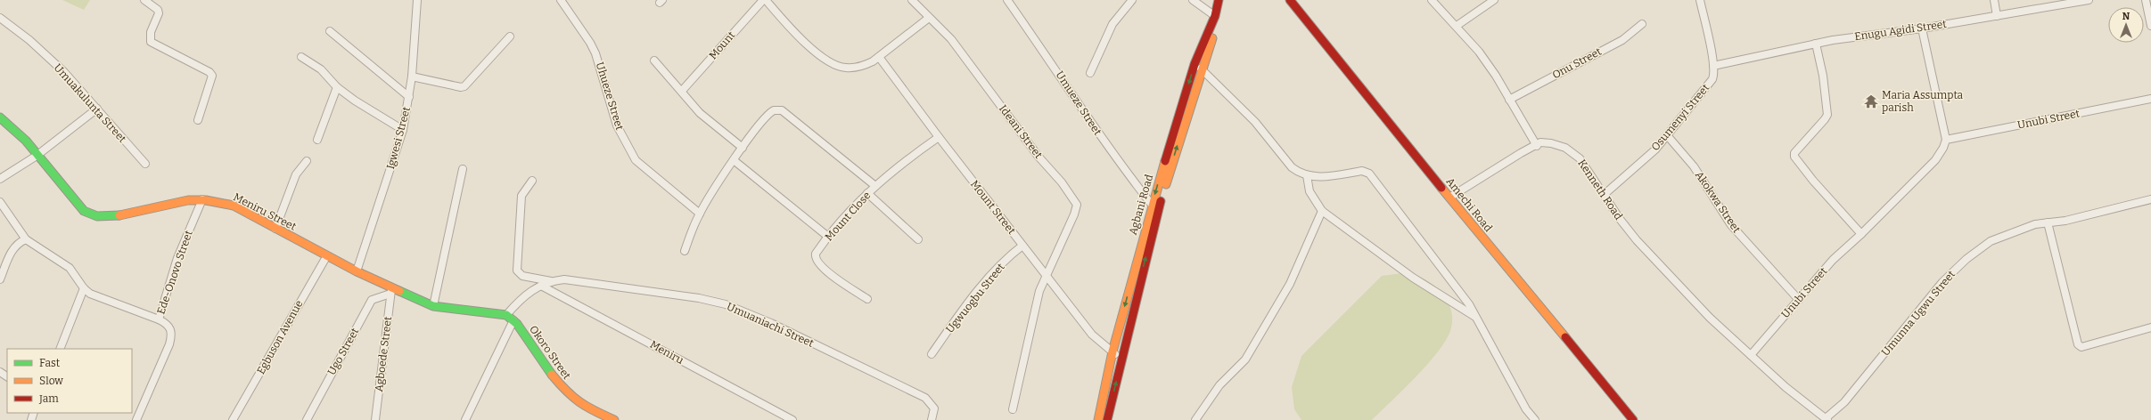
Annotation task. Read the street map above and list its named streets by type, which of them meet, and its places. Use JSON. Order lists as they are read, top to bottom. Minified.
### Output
{"streets":{"main road":["Agbani Road","Amechi Road","Meniru Street","Okoro Street"],"street":["Enugu Agidi Street","Mount","Onu Street","Uhueze Street","Umuakulunta Street","Umueze Street","Osumenyi Street","Unubi Street","Ideani Street","Igwesi Street","Kenneth Road","Akokwa Street","Mount Street","Mount Close","Ede-Onovo Street","Ugwuogbu Street","Umunna Ugwu Street","Umuaniachi Street","Egbuson Avenue","Ugo Street","Meniru","Agboede Street"]},"crossings":[["Enugu Agidi Street","Osumenyi Street"],["Umueze Street","Agbani Road"],["Osumenyi Street","Kenneth Road"],["Osumenyi Street","Akokwa Street"],["Unubi Street","Kenneth Road"],["Unubi Street","Akokwa Street"],["Ideani Street","Mount Street"],["Igwesi Street","Meniru Street"],["Kenneth Road","Amechi Road"],["Kenneth Road","Umunna Ugwu Street"],["Agbani Road","Mount Street"],["Mount Street","Mount Close"],["Mount Street","Ugwuogbu Street"],["Meniru Street","Ede-Onovo Street"],["Meniru Street","Umuaniachi Street"],["Meniru Street","Egbuson Avenue"],["Meniru Street","Ugo Street"],["Meniru Street","Okoro Street"],["Meniru Street","Agboede Street"],["Umuaniachi Street","Okoro Street"],["Umuaniachi Street","Meniru"],["Ugo Street","Agboede Street"]],"places":{"temple":["Maria Assumpta parish"]},"legend":["Fast","Slow","Jam"],"north":"top"}
